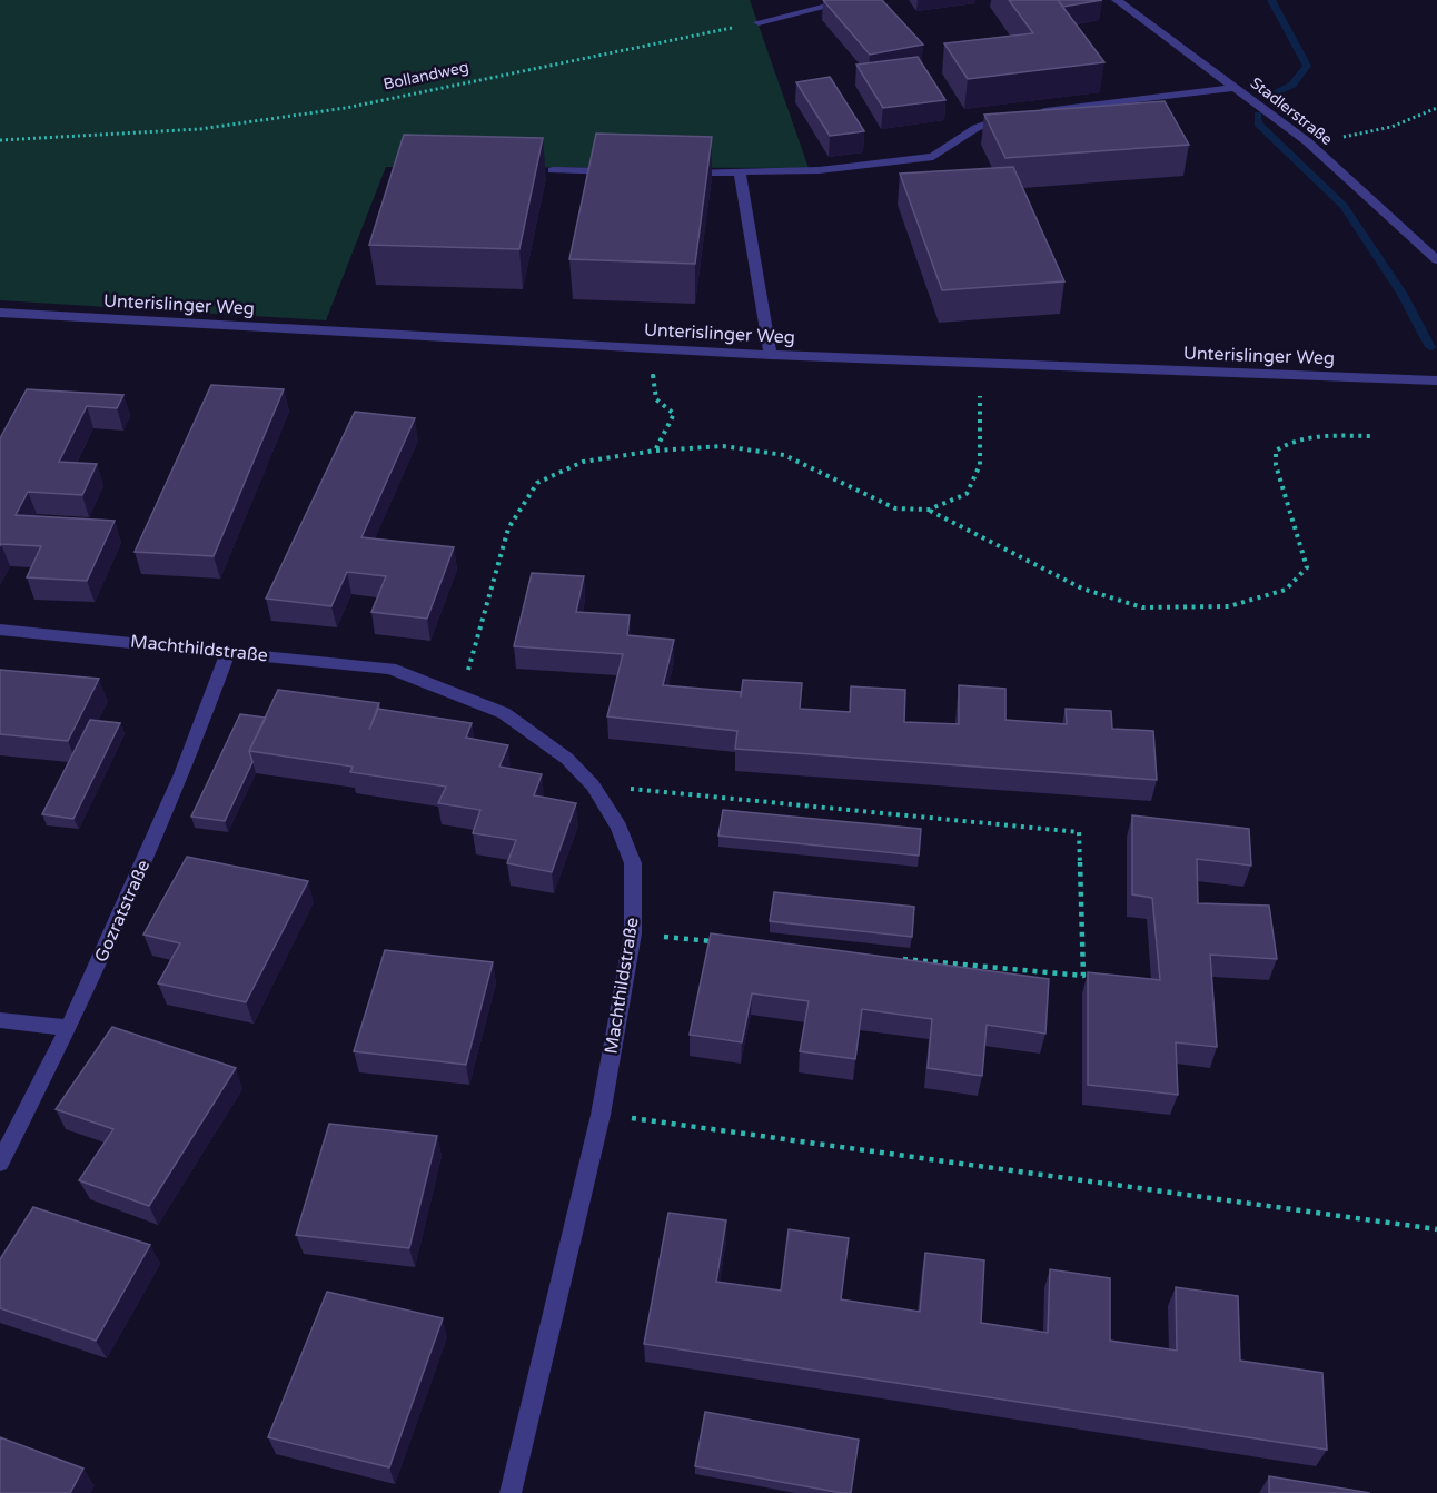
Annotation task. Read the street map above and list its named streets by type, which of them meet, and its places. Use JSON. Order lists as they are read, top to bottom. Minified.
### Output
{"streets":{"street":["Stadlerstraße","Unterislinger Weg","Machthildstraße","Gozratstraße"],"path":["Bollandweg"]},"crossings":[["Machthildstraße","Gozratstraße"]]}
